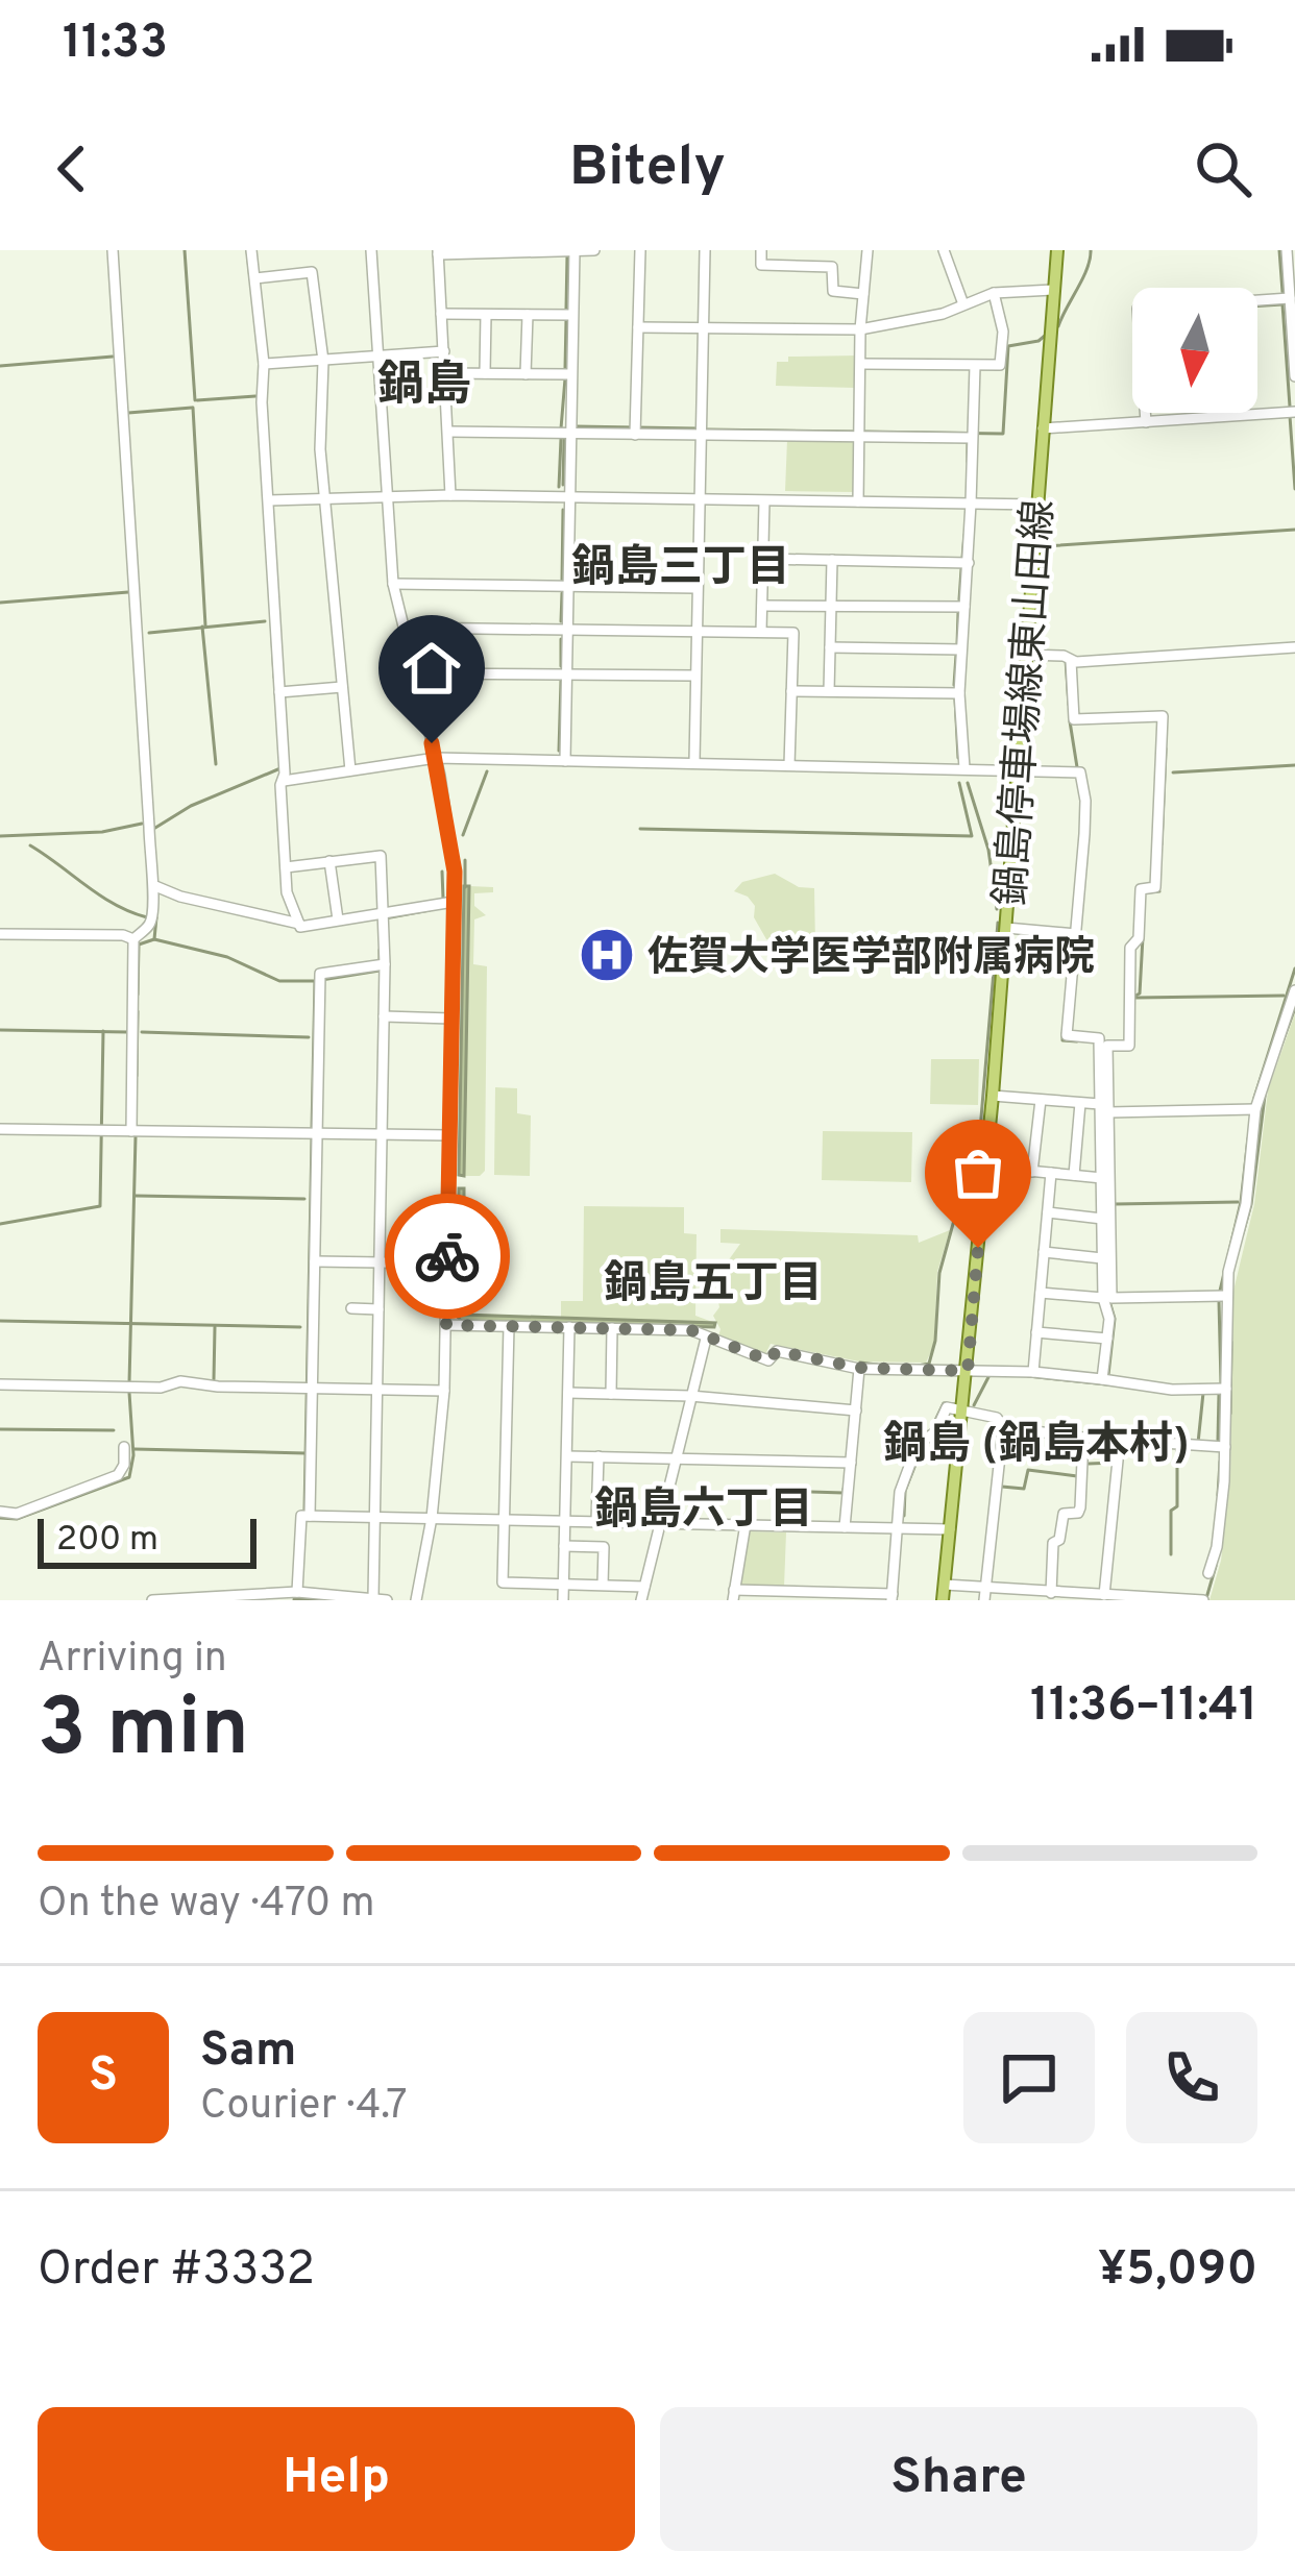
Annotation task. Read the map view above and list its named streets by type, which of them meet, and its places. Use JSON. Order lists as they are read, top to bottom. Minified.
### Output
{"streets":{"main road":["鍋島停車場線東山田線"]},"districts":["鍋島","鍋島三丁目","鍋島五丁目","鍋島 (鍋島本村)","鍋島六丁目"],"places":{"hospital":["佐賀大学医学部附属病院"]},"scale_bar":"200 m","north":"bottom","page":{"status":"11:33","header":"Bitely","scale":"200 m","heading":["3 min","Arriving in","11:36–11:41"],"panel":["Sam","Courier · 4.7","Order #3332","¥5,090"],"bar":"On the way · 470 m","round":"S","buttons":["Help","Share"]}}
